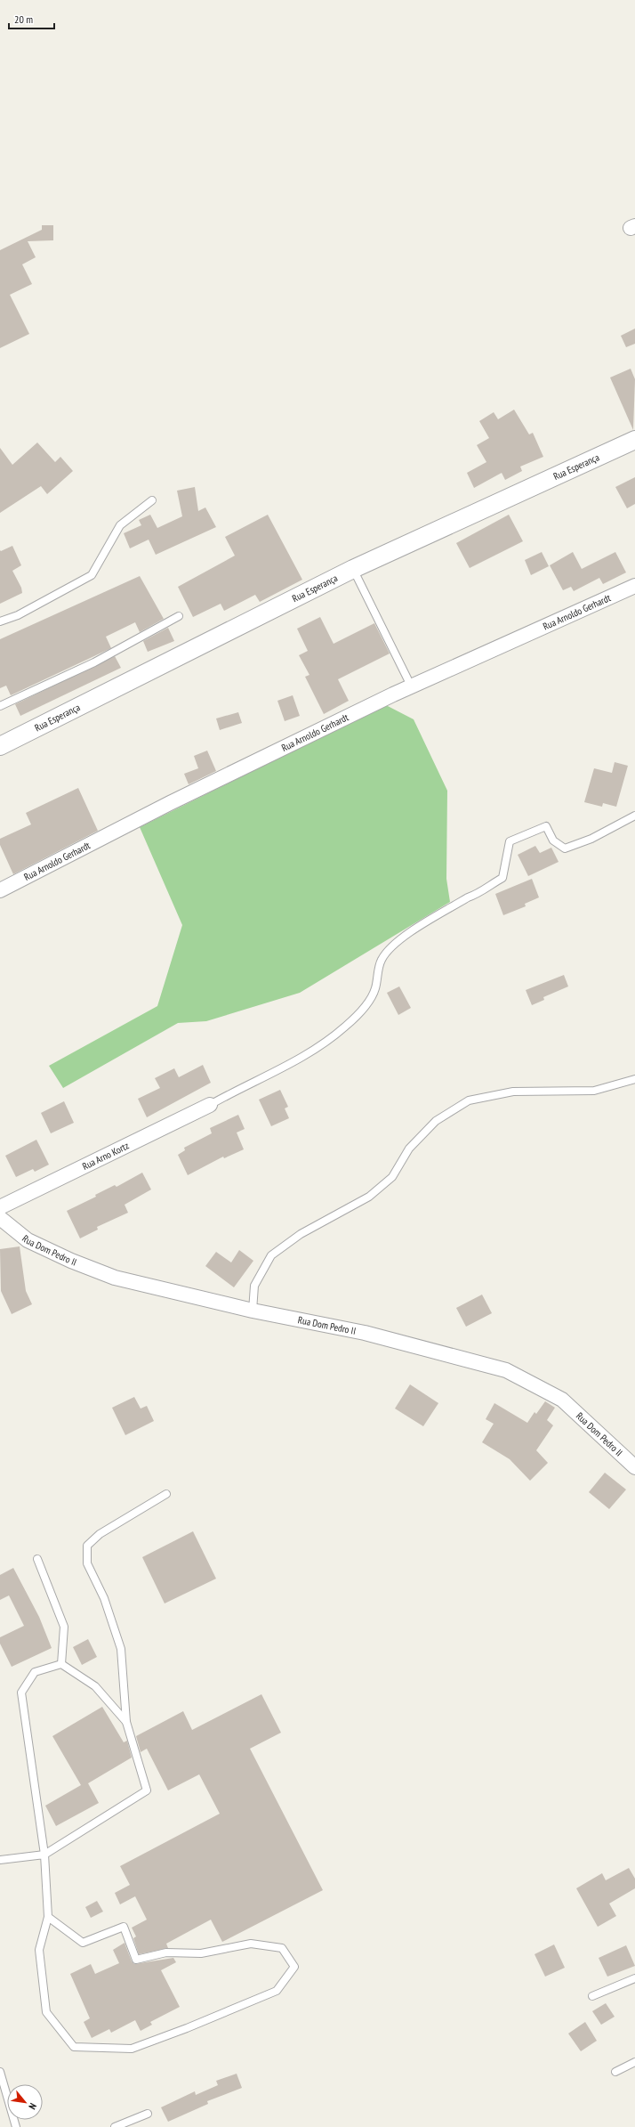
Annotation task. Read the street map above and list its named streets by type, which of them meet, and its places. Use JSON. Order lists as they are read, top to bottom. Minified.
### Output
{"streets":{"street":["Rua Esperança","Rua Arnoldo Gerhardt","Rua Arno Kortz","Rua Dom Pedro II"]},"scale_bar":"20 m","north":"bottom right"}
